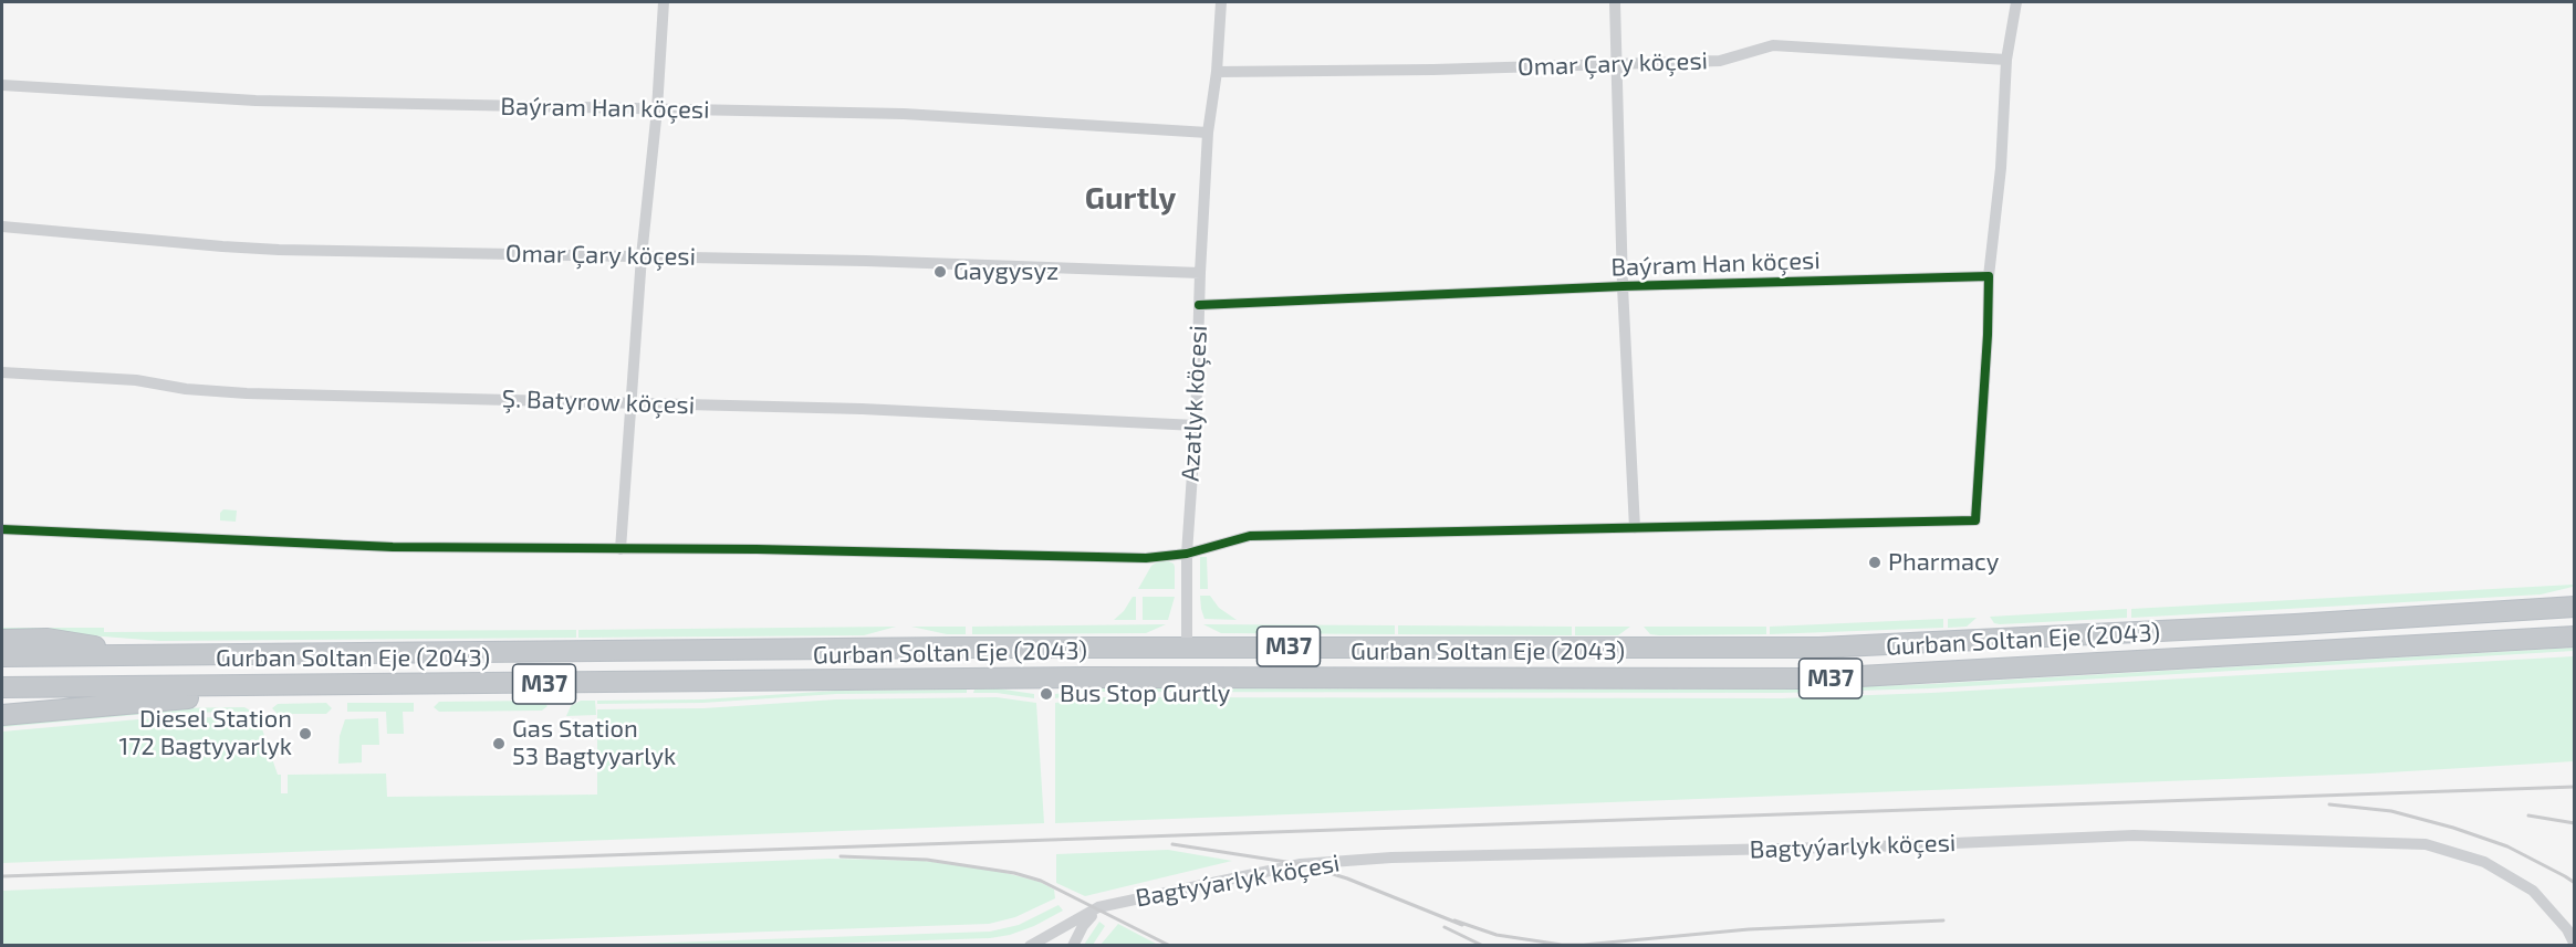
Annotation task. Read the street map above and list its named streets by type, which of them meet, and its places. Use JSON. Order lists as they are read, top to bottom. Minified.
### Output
{"streets":{"highway":["Gurban Soltan Eje (2043)","M37"],"street":["Omar Çary köçesi","Baýram Han köçesi","Ş. Batyrow köçesi","Azatlyk köçesi","Bagtyýarlyk köçesi"]},"crossings":[["Omar Çary köçesi","Azatlyk köçesi"],["Baýram Han köçesi","Azatlyk köçesi"],["Ş. Batyrow köçesi","Azatlyk köçesi"],["Azatlyk köçesi","Gurban Soltan Eje (2043)"]],"districts":["Gurtly"],"places":["Gaygysyz","Pharmacy","Bus Stop Gurtly","Diesel Station 172 Bagtyyarlyk","Gas Station 53 Bagtyyarlyk"]}
